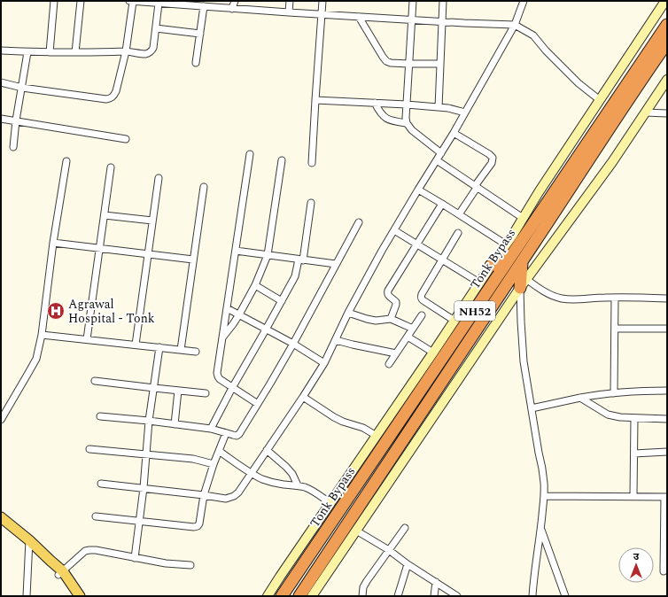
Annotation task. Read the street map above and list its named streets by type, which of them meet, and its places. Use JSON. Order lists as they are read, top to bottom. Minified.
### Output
{"streets":{"highway":["Tonk Bypass","NH52"]},"places":{"hospital":["Agrawal Hospital - Tonk"]},"north":"top"}
